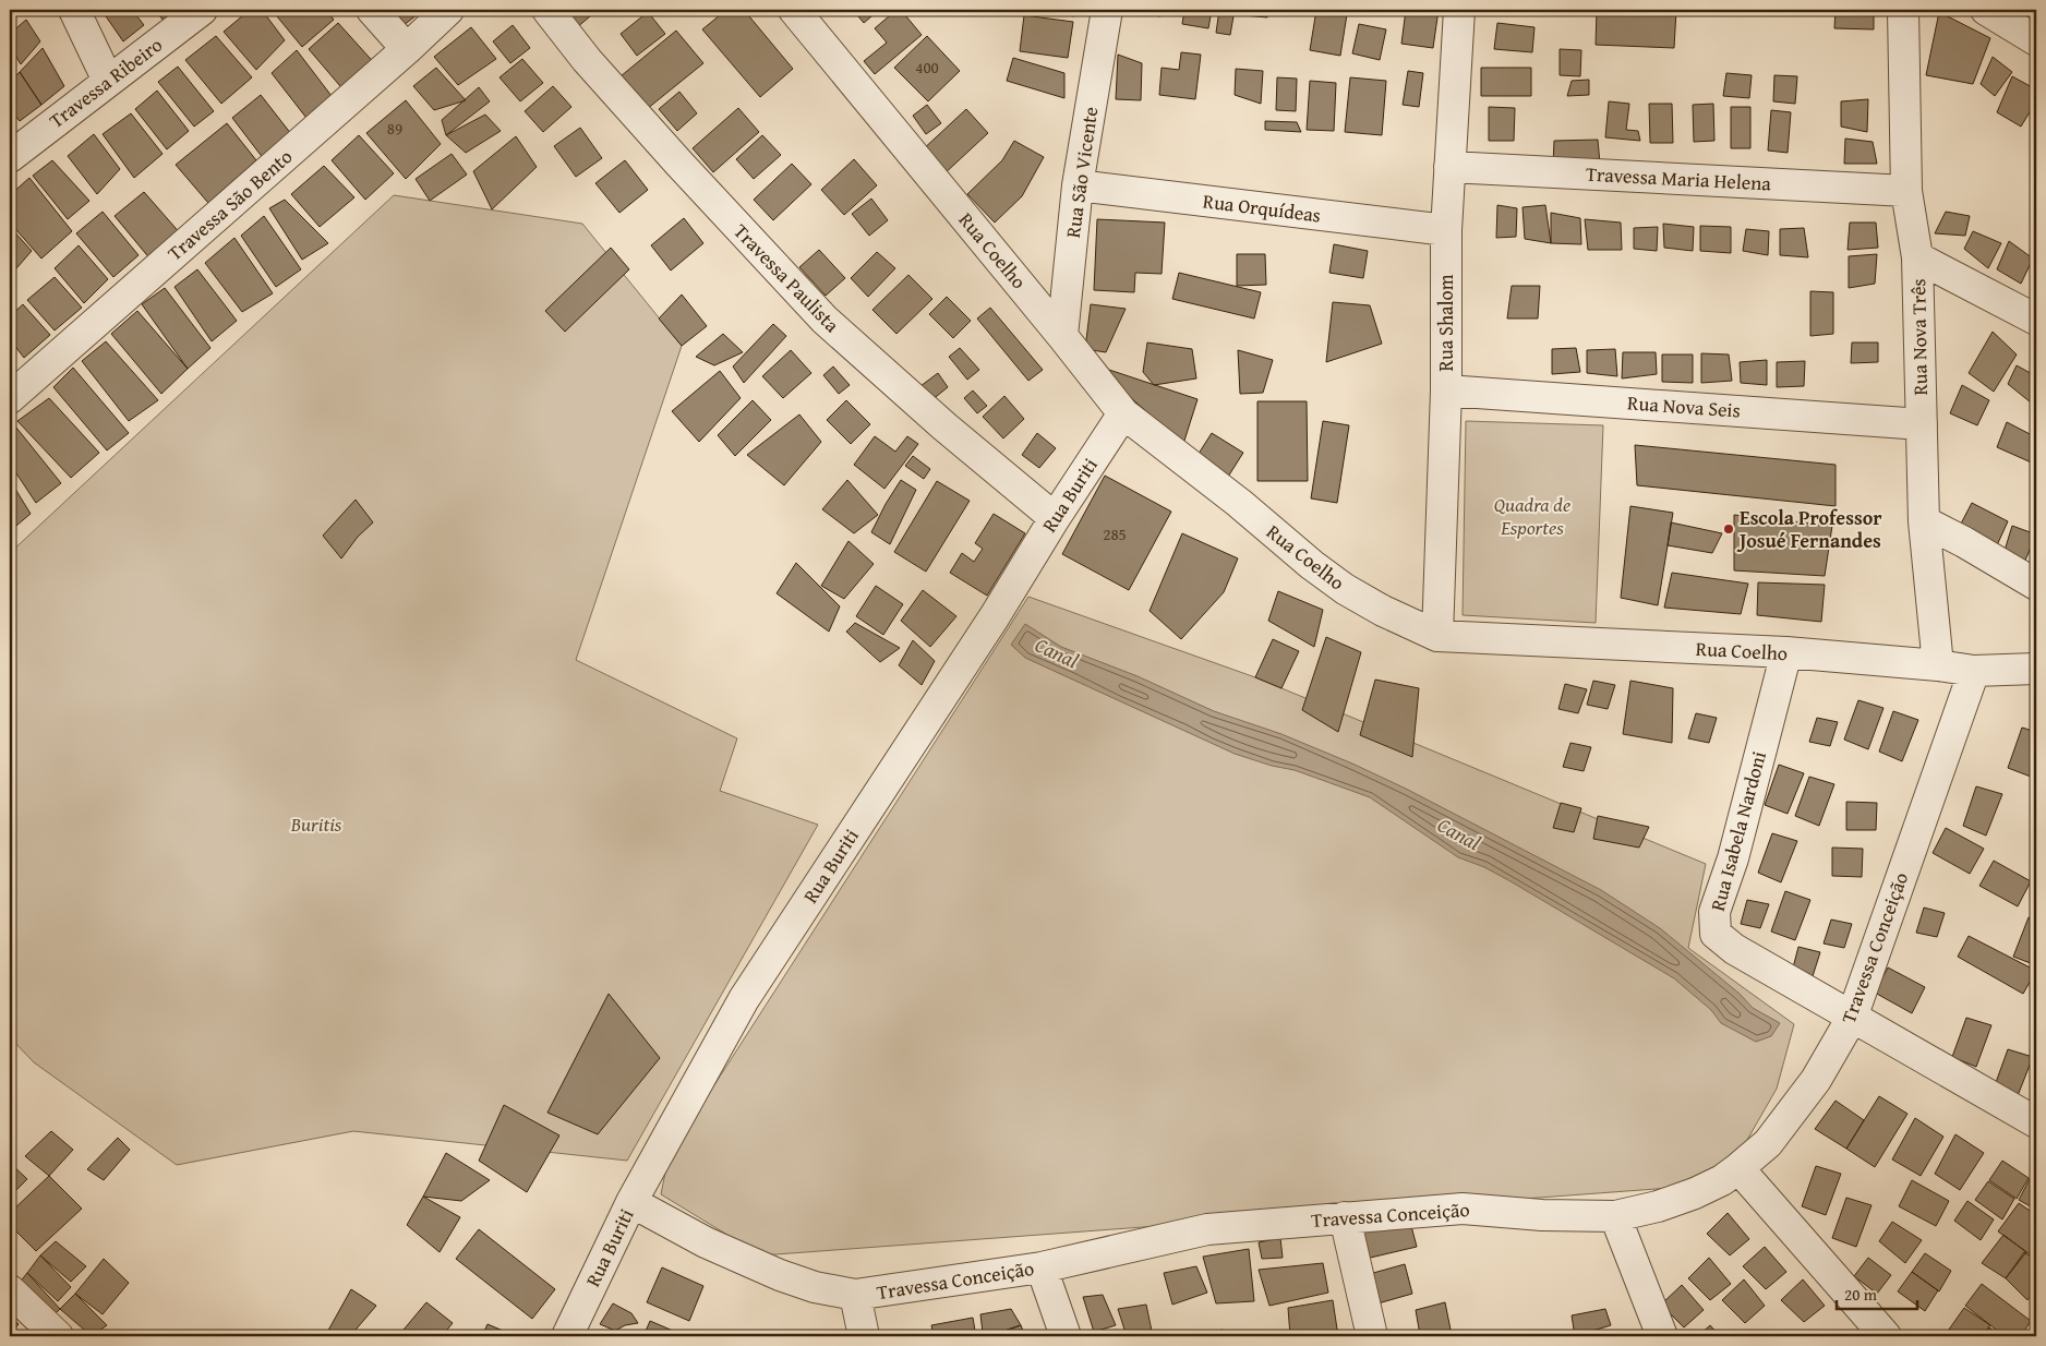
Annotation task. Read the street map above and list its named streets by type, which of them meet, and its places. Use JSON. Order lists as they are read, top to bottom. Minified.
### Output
{"streets":{"street":["Travessa Ribeiro","Rua São Vicente","Travessa Maria Helena","Travessa São Bento","Rua Orquídeas","Rua Coelho","Travessa Paulista","Rua Shalom","Rua Nova Três","Rua Nova Seis","Rua Buriti","Rua Isabela Nardoni","Travessa Conceição"]},"crossings":[["Rua São Vicente","Rua Orquídeas"],["Rua São Vicente","Rua Coelho"],["Travessa Maria Helena","Rua Shalom"],["Travessa Maria Helena","Rua Nova Três"],["Rua Orquídeas","Rua Shalom"],["Rua Coelho","Rua Shalom"],["Rua Coelho","Rua Nova Três"],["Rua Coelho","Rua Buriti"],["Rua Coelho","Rua Isabela Nardoni"],["Rua Coelho","Travessa Conceição"],["Travessa Paulista","Rua Buriti"],["Rua Shalom","Rua Nova Seis"],["Rua Nova Três","Rua Nova Seis"],["Rua Buriti","Travessa Conceição"],["Rua Isabela Nardoni","Travessa Conceição"]],"water":["Canal"],"parks":["Quadra de Esportes","Buritis"],"places":["Escola Professor Josué Fernandes"],"house_numbers":["400","89","285"],"scale_bar":"20 m"}
